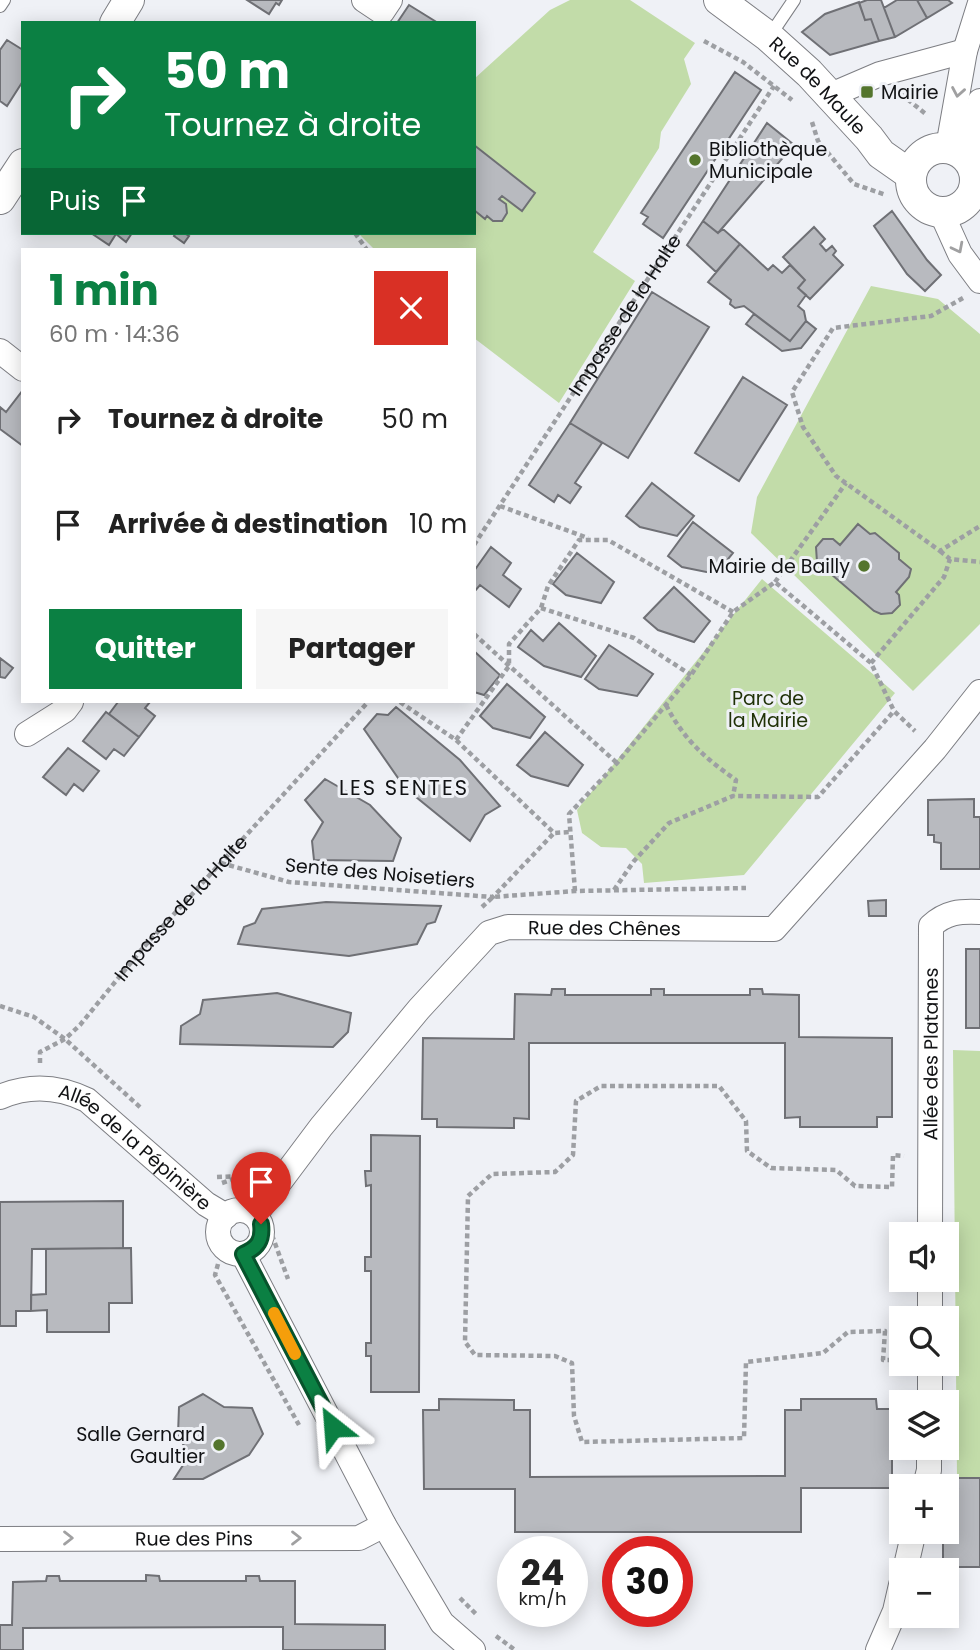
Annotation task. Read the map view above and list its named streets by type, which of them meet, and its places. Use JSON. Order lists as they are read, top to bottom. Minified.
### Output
{"streets":{"street":["Rue de Maule","Rue des Chênes","Allée des Platanes","Allée de la Pépinière","Rue des Pins"],"path":["Impasse de la Halte","Sente des Noisetiers"]},"crossings":[["Impasse de la Halte","Sente des Noisetiers"],["Impasse de la Halte","Allée de la Pépinière"],["Rue des Chênes","Allée de la Pépinière"]],"one_way":["Rue des Pins"],"districts":["LES SENTES"],"parks":["Parc de la Mairie"],"places":{"transit":["Mairie"],"other":["Bibliothèque Municipale","Mairie de Bailly","Salle Gernard Gaultier"]},"page":{"turn":["50 m","Tournez à droite"],"then":"Puis","heading":["1 min","60 m · 14:36"],"list":[{"name":"Tournez à droite","value":"50 m"},{"name":"Arrivée à destination","value":"10 m"}],"buttons":["Quitter","Partager"],"map_buttons":["+","−"],"speed":"24 km/h","limit":"30"}}
